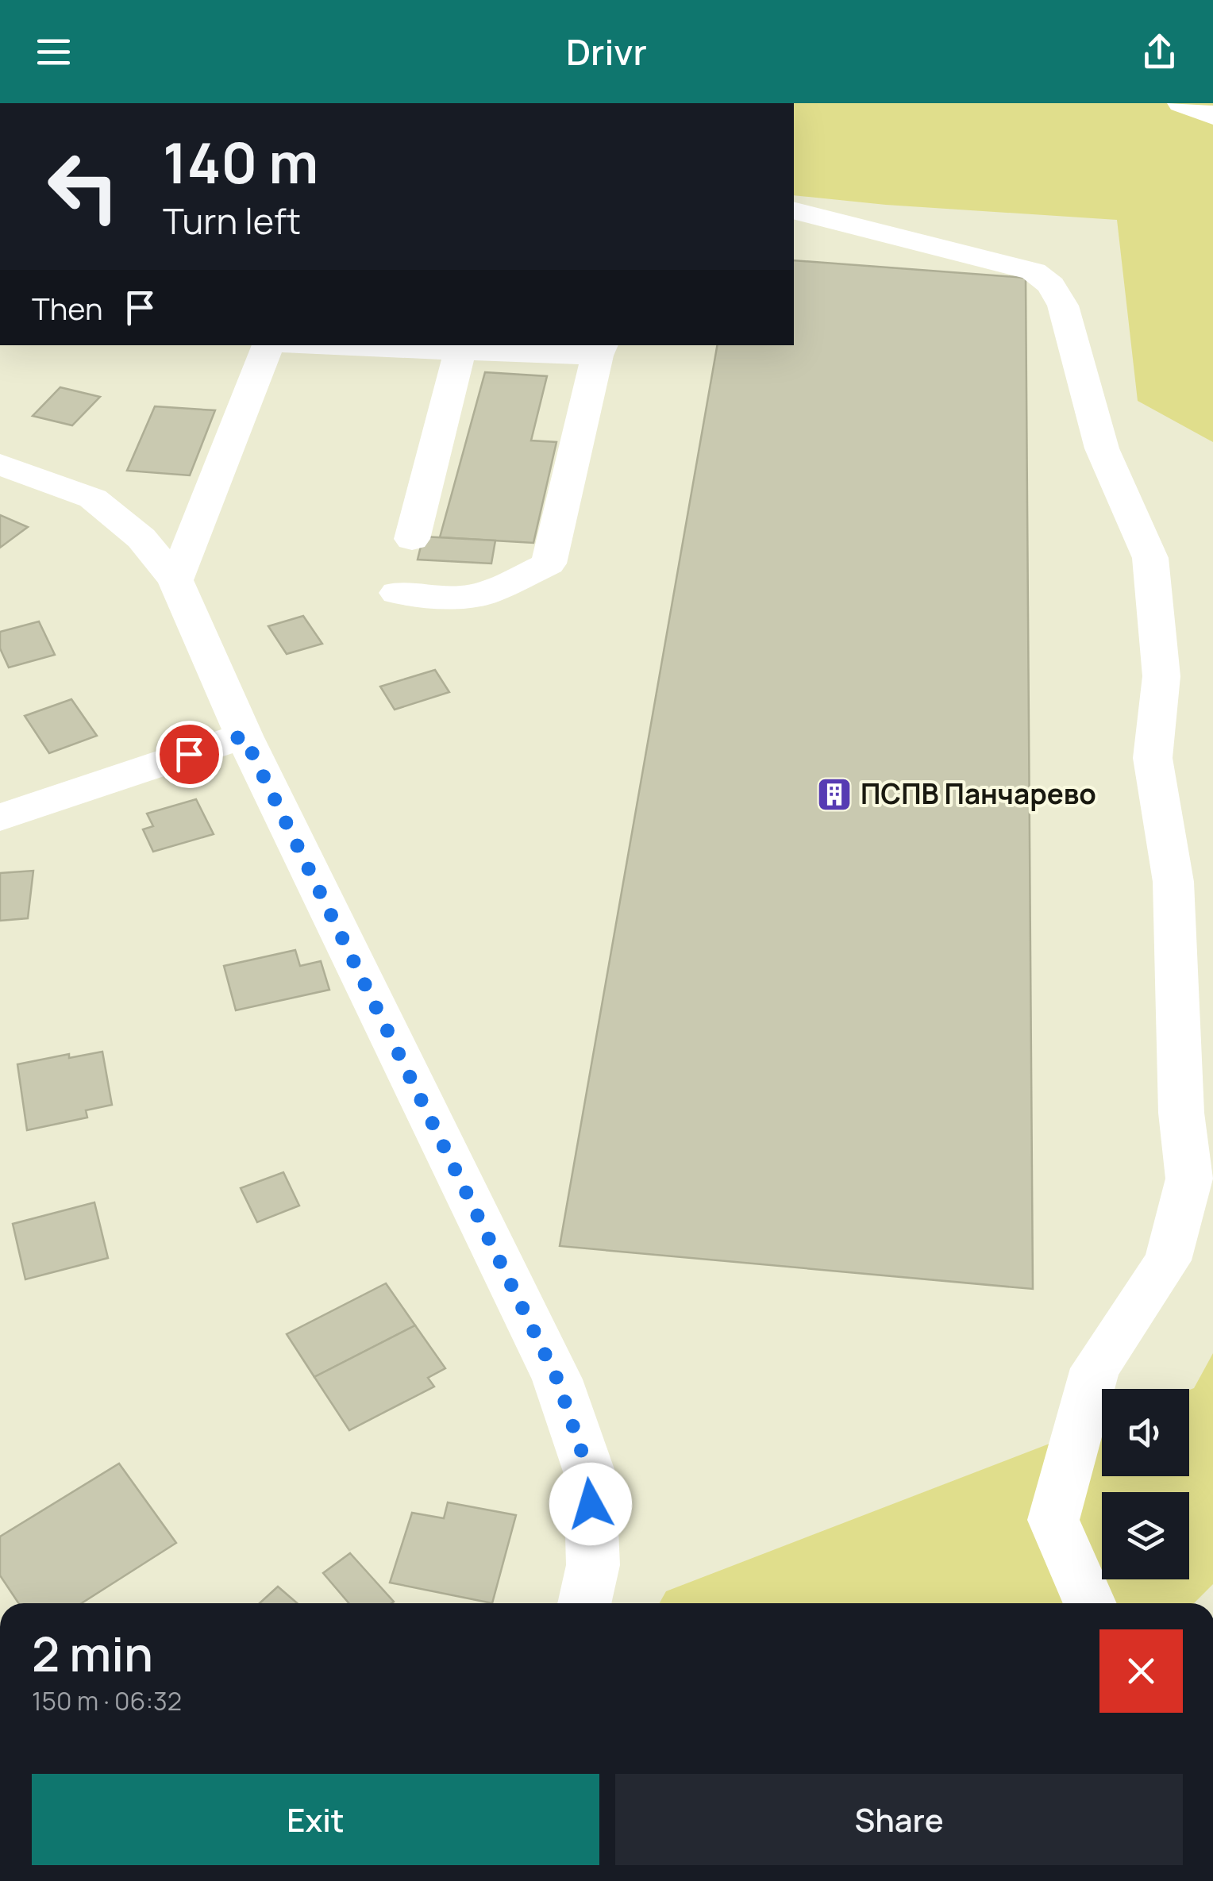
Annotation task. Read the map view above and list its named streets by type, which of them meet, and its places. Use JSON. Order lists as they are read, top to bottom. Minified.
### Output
{"places":{"building":["ПСПВ Панчарево"]},"page":{"header":"Drivr","turn":["140 m","Turn left"],"then":"Then","heading":["2 min","150 m · 06:32"],"buttons":["Exit","Share"]}}
